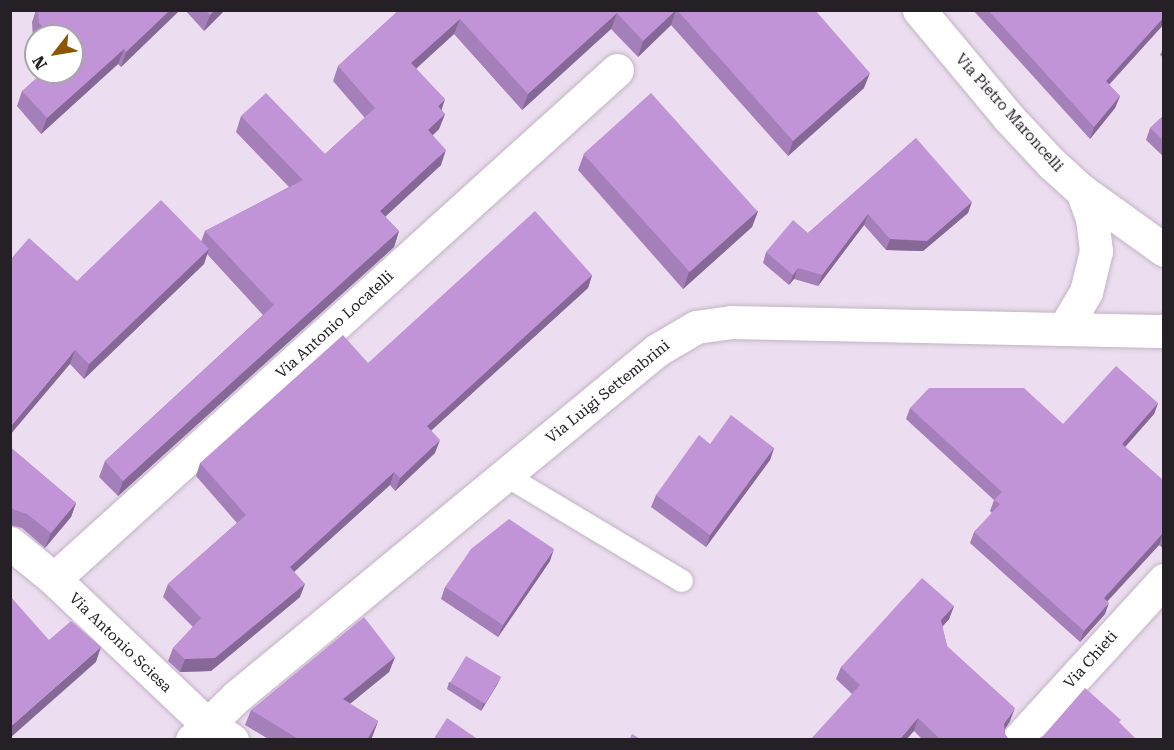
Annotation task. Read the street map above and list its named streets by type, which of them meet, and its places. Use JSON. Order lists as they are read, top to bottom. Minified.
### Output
{"streets":{"street":["Via Pietro Maroncelli","Via Antonio Locatelli","Via Luigi Settembrini","Via Antonio Sciesa","Via Chieti"]},"crossings":[["Via Antonio Locatelli","Via Antonio Sciesa"],["Via Luigi Settembrini","Via Antonio Sciesa"]],"north":"bottom left"}
